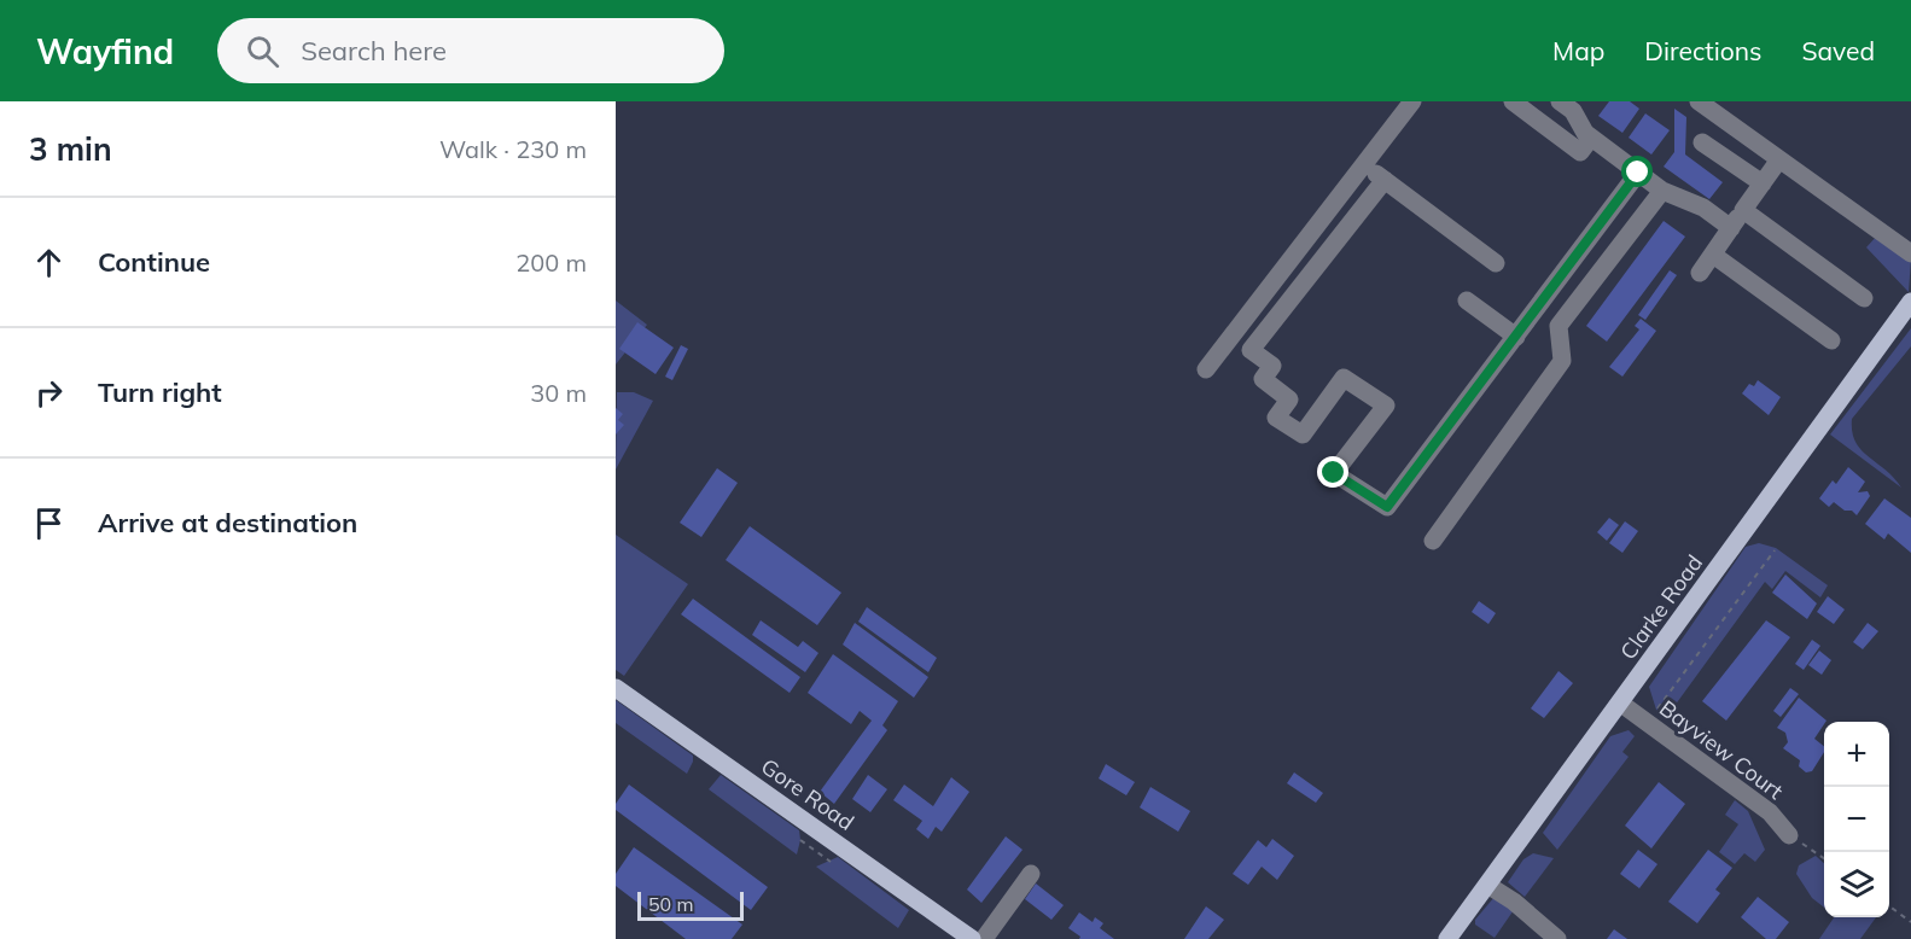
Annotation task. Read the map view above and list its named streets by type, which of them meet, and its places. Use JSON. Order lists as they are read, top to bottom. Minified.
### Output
{"streets":{"main road":["Clarke Road","Gore Road"],"street":["Bayview Court"]},"crossings":[["Clarke Road","Bayview Court"]],"scale_bar":"50 m","page":{"header":"Wayfind","search":"Search here","nav":["Map","Directions","Saved"],"heading":["3 min","Walk · 230 m"],"list":[["Continue","200 m"],["Turn right","30 m"],"Arrive at destination"],"map_buttons":["+","−"],"scale":"50 m"}}
